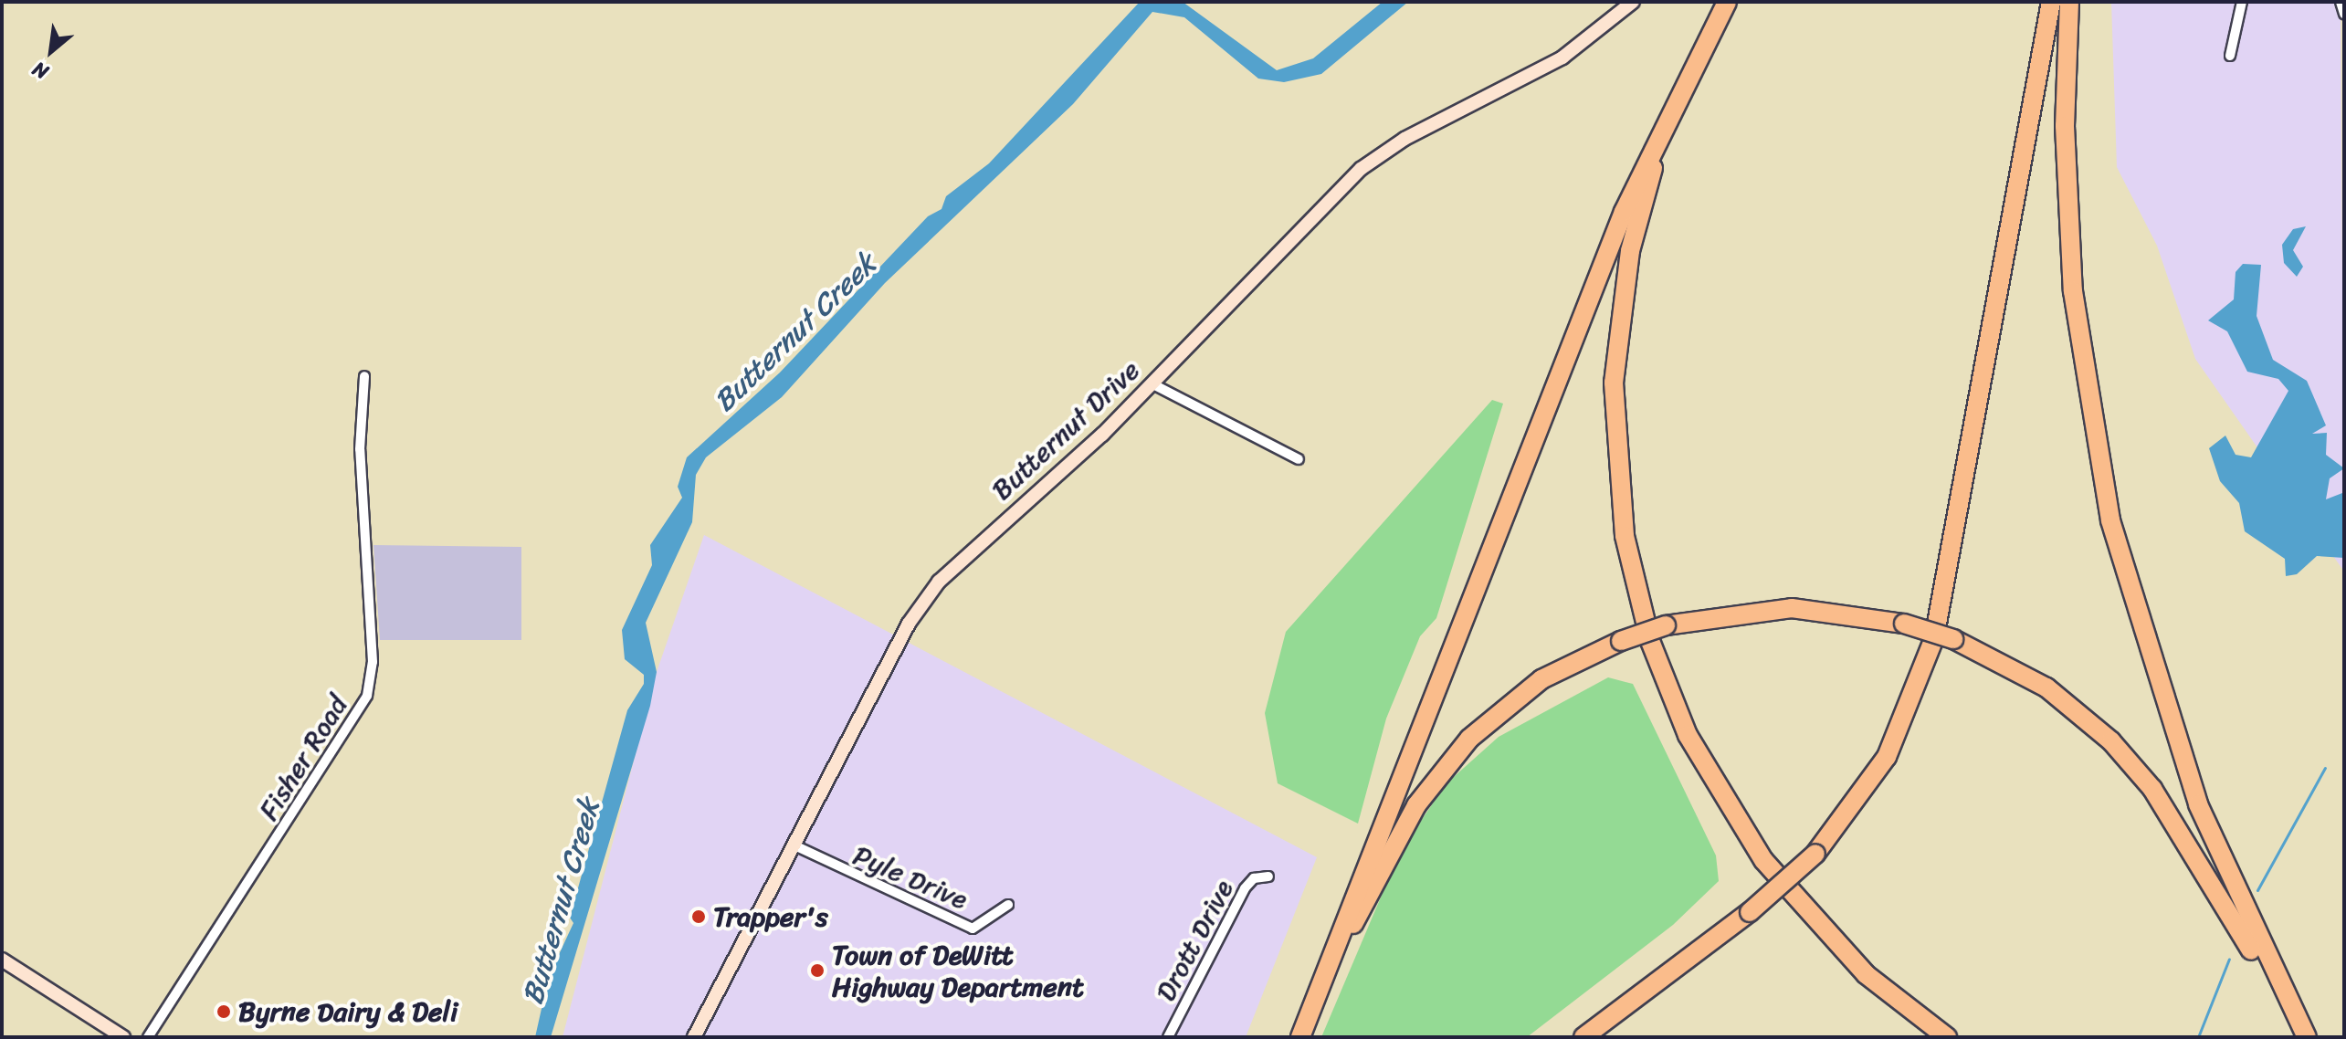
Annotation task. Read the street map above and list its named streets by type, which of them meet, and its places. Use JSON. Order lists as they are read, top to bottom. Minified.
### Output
{"streets":{"street":["Butternut Drive","Fisher Road","Pyle Drive","Drott Drive"]},"crossings":[["Butternut Drive","Pyle Drive"]],"water":["Butternut Creek"],"places":["Trapper's","Town of DeWitt Highway Department","Byrne Dairy & Deli"],"north":"bottom left"}
